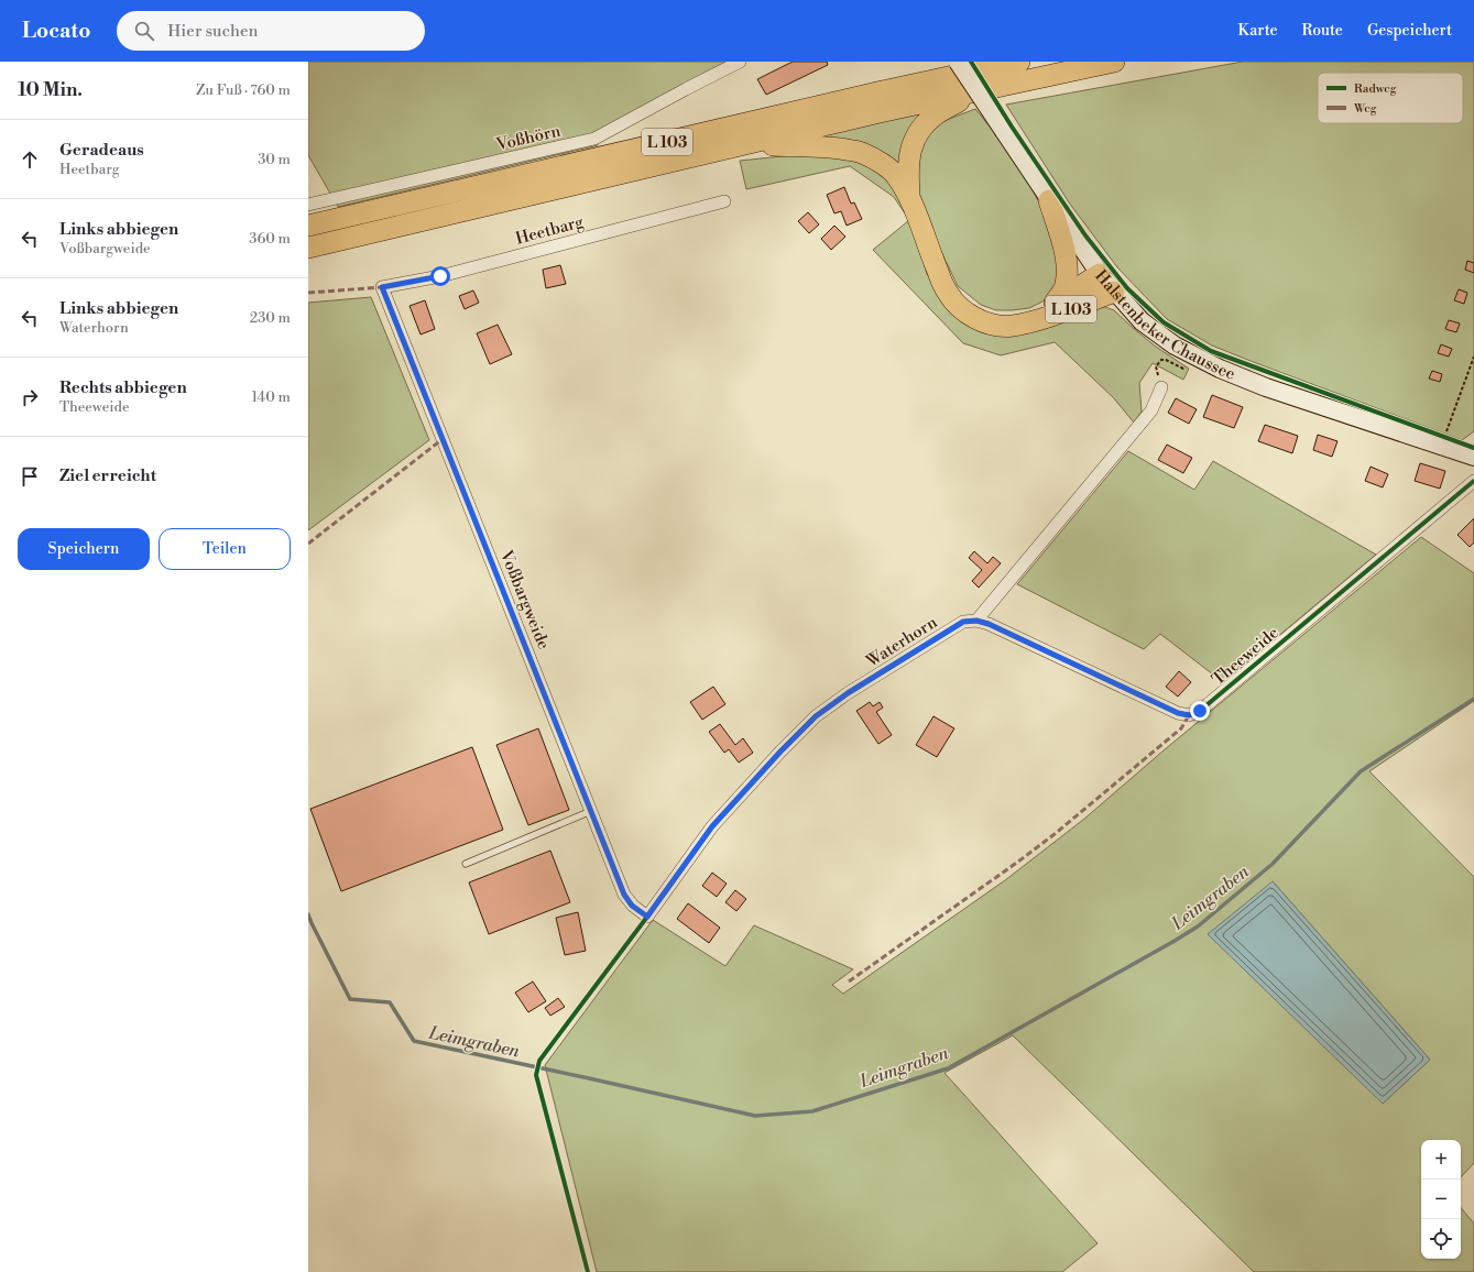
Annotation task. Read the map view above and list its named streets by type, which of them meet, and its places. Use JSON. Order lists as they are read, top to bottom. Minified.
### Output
{"streets":{"highway":["L 103"],"main road":["Halstenbeker Chaussee"],"street":["Voßhörn","Heetbarg","Voßbargweide","Waterhorn","Theeweide"]},"crossings":[["L 103","Halstenbeker Chaussee"],["Heetbarg","Voßbargweide"],["Voßbargweide","Waterhorn"],["Waterhorn","Theeweide"]],"water":["Leimgraben"],"legend":["Radweg","Weg"],"page":{"header":"Locato","search":"Hier suchen","nav":["Karte","Route","Gespeichert"],"heading":["10 Min.","Zu Fuß · 760 m"],"list":[["Geradeaus","Heetbarg","30 m"],["Links abbiegen","Voßbargweide","360 m"],["Links abbiegen","Waterhorn","230 m"],["Rechts abbiegen","Theeweide","140 m"],"Ziel erreicht"],"buttons":["Speichern","Teilen"],"map_buttons":["+","−"]}}
